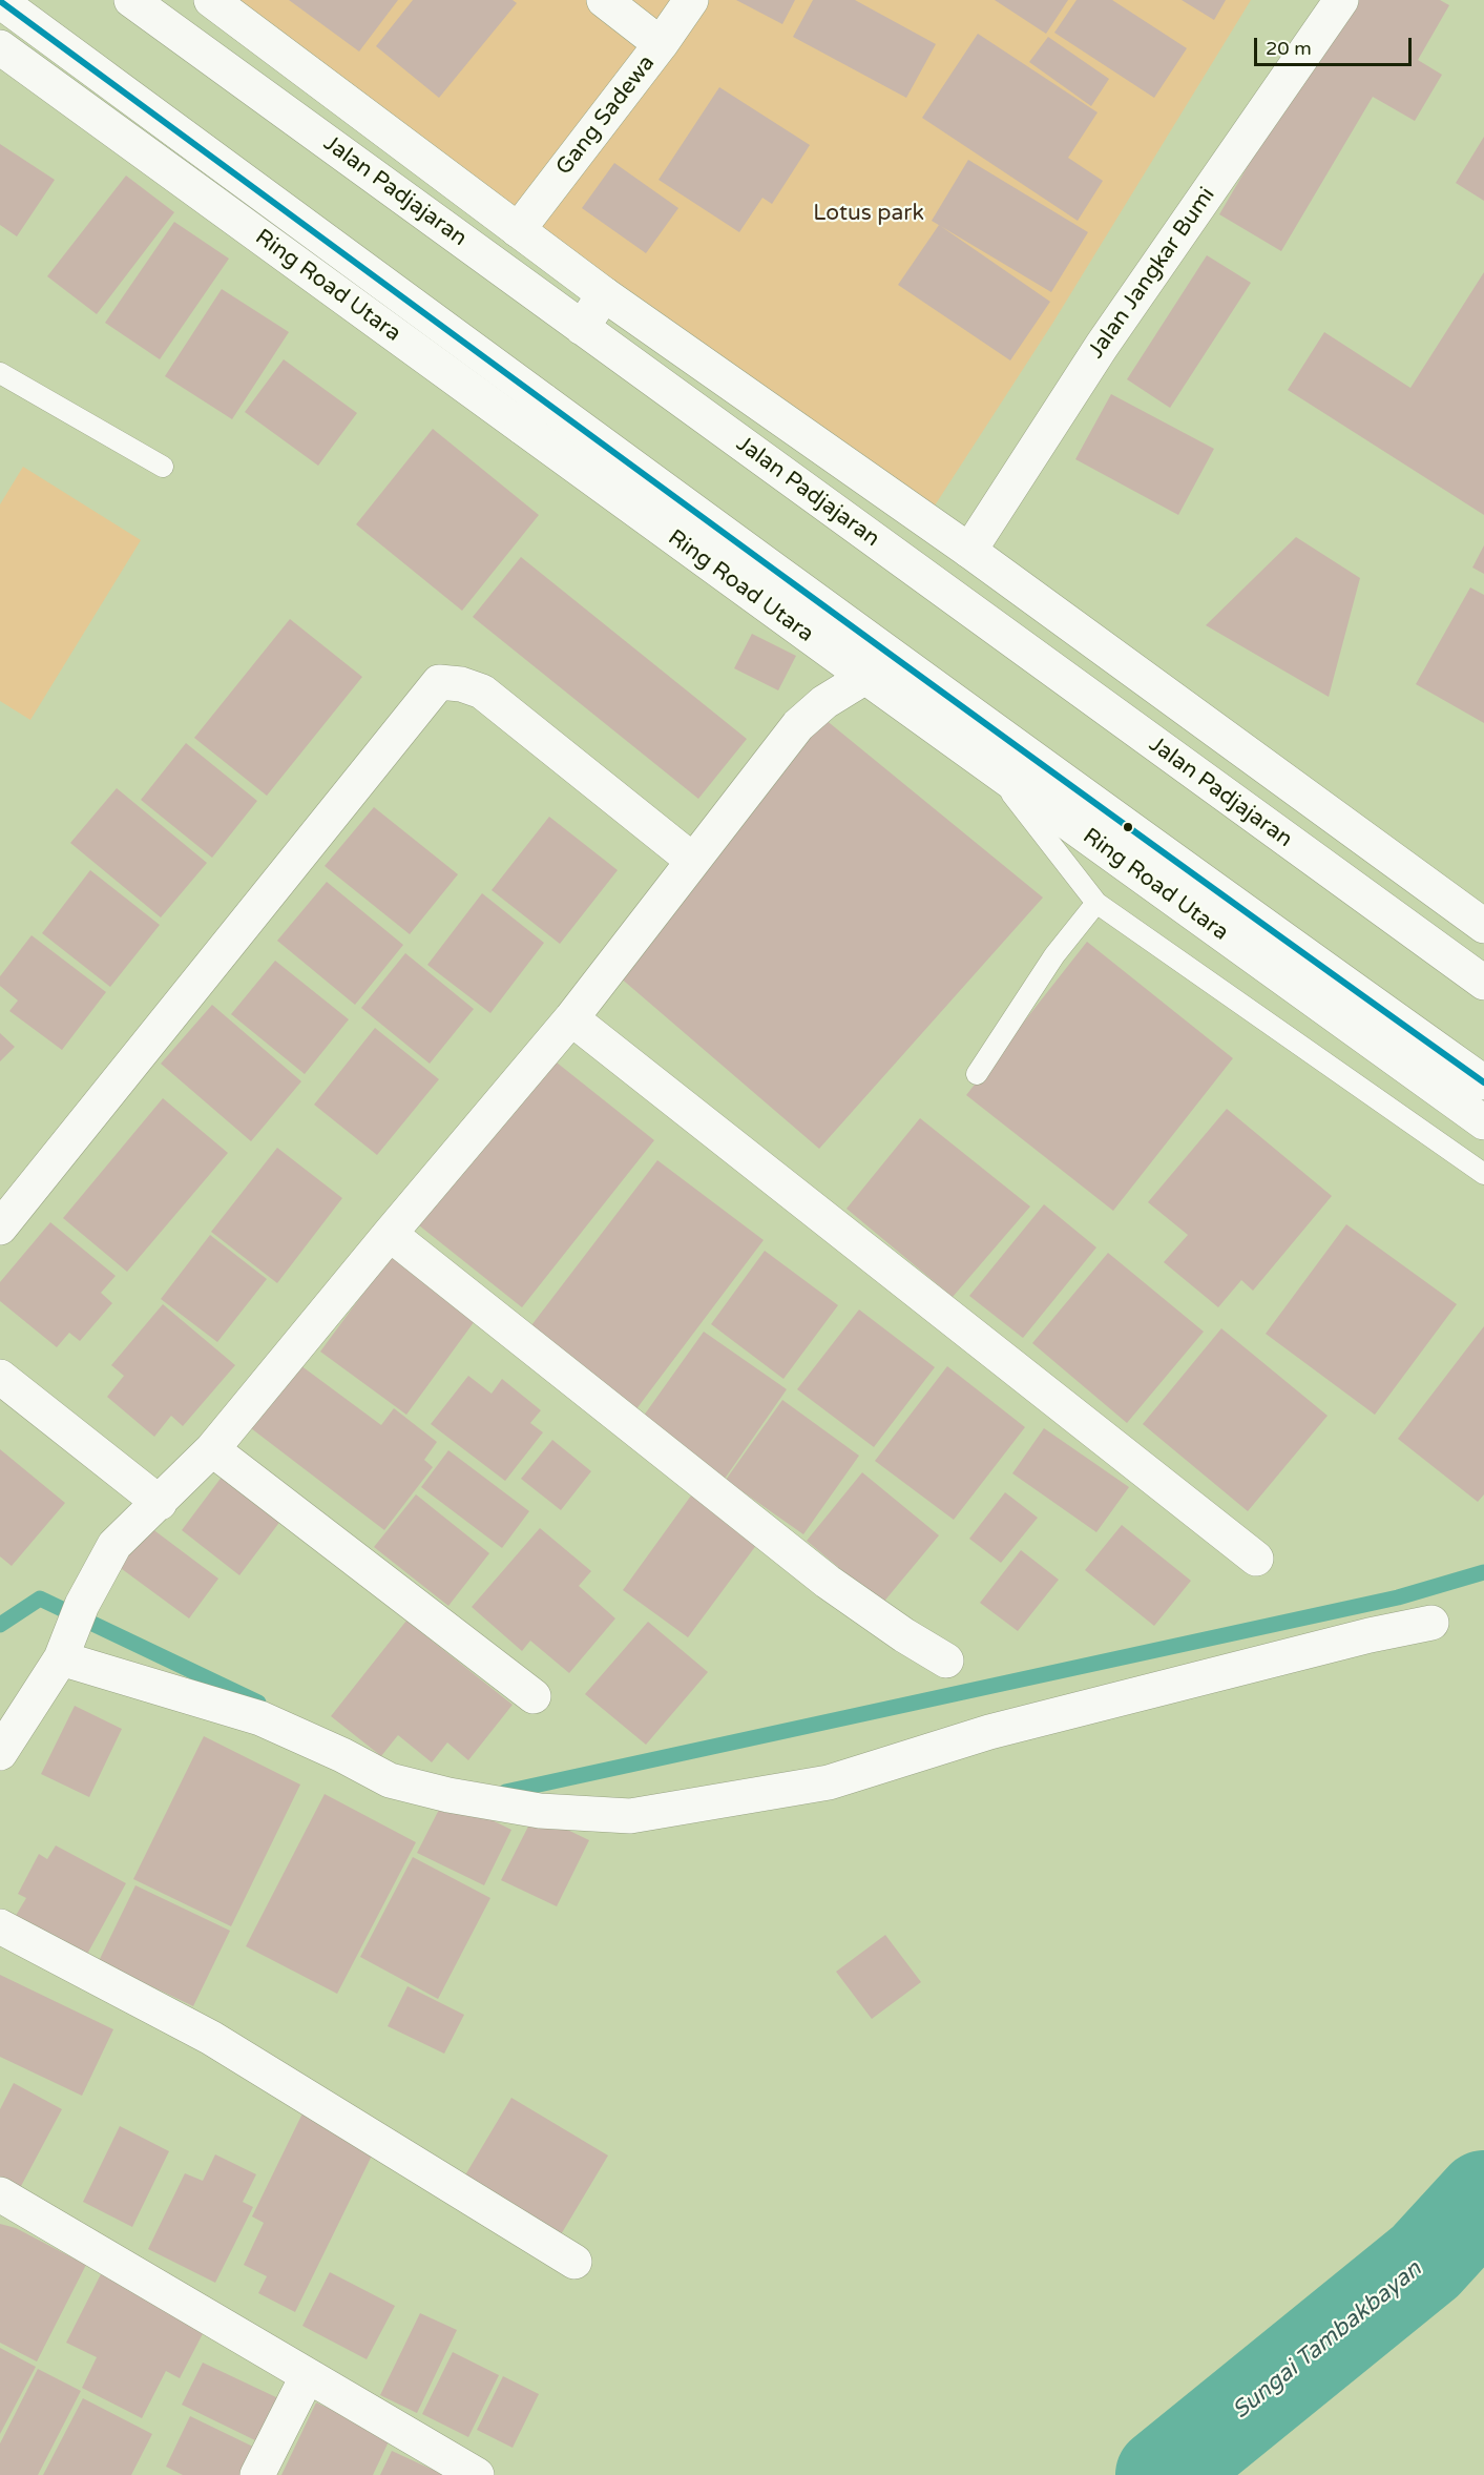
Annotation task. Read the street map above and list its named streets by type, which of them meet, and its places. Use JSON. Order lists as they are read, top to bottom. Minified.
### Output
{"streets":{"main road":["Gang Sadewa","Jalan Padjajaran","Jalan Jangkar Bumi","Ring Road Utara"]},"water":["Sungai Tambakbayan"],"parks":["Lotus park"],"scale_bar":"20 m"}
